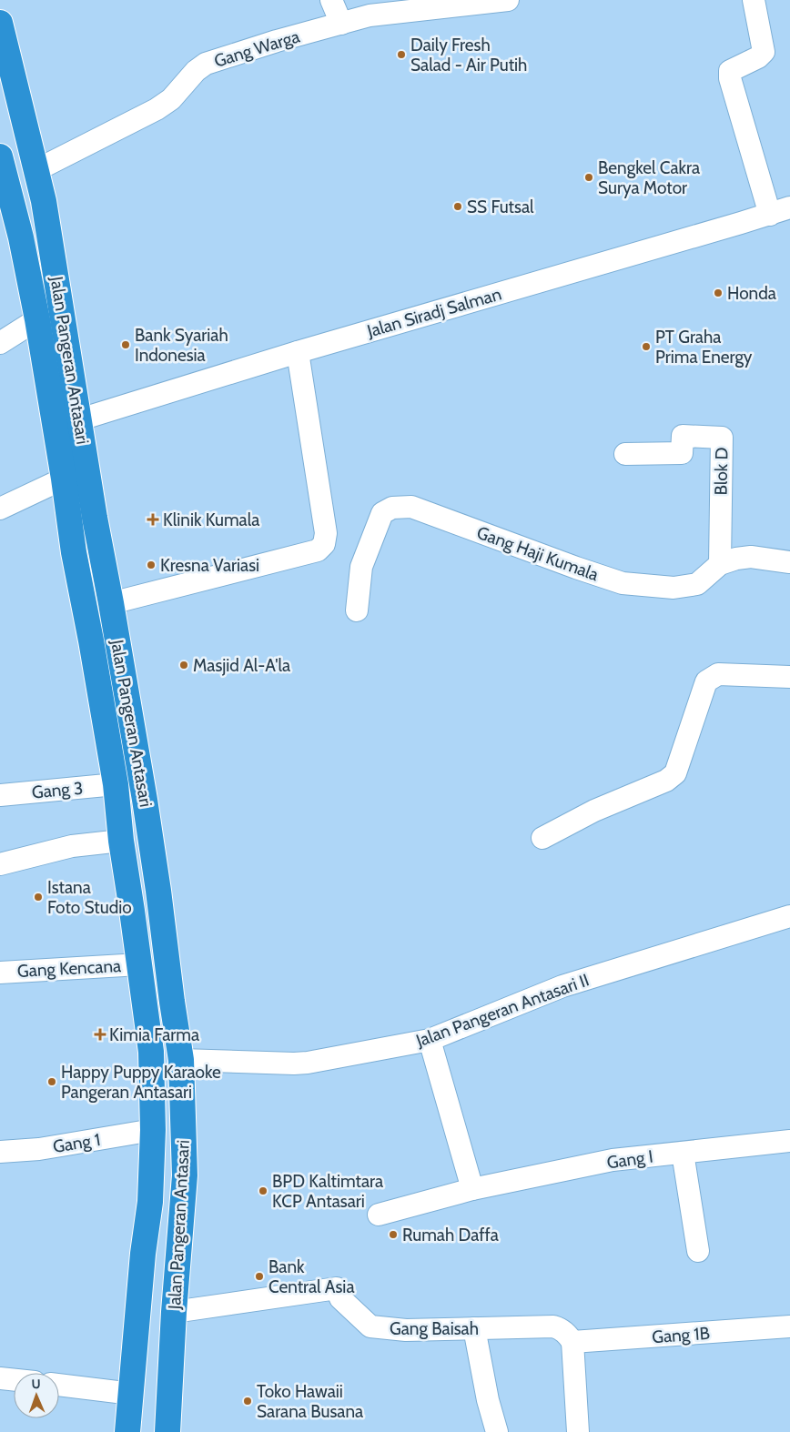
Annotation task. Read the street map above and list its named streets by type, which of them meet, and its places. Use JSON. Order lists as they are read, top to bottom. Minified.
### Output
{"streets":{"highway":["Jalan Pangeran Antasari"],"street":["Gang Warga","Jalan Siradj Salman","Blok D","Gang Haji Kumala","Gang 3","Gang Kencana","Jalan Pangeran Antasari II","Gang 1","Gang I","Gang Baisah","Gang 1B"]},"crossings":[["Gang Warga","Jalan Pangeran Antasari"],["Jalan Siradj Salman","Jalan Pangeran Antasari"],["Jalan Pangeran Antasari","Gang 3"],["Jalan Pangeran Antasari","Gang Kencana"],["Jalan Pangeran Antasari","Jalan Pangeran Antasari II"],["Jalan Pangeran Antasari","Gang 1"],["Jalan Pangeran Antasari","Gang Baisah"],["Blok D","Gang Haji Kumala"],["Gang Baisah","Gang 1B"]],"places":{"other":["Daily Fresh Salad - Air Putih","Bengkel Cakra Surya Motor","SS Futsal","Honda","Bank Syariah Indonesia","PT Graha Prima Energy","Kresna Variasi","Masjid Al-A'la","Istana Foto Studio","Happy Puppy Karaoke Pangeran Antasari","BPD Kaltimtara KCP Antasari","Rumah Daffa","Bank Central Asia","Toko Hawaii Sarana Busana"],"health":["Klinik Kumala","Kimia Farma"]},"north":"top"}
